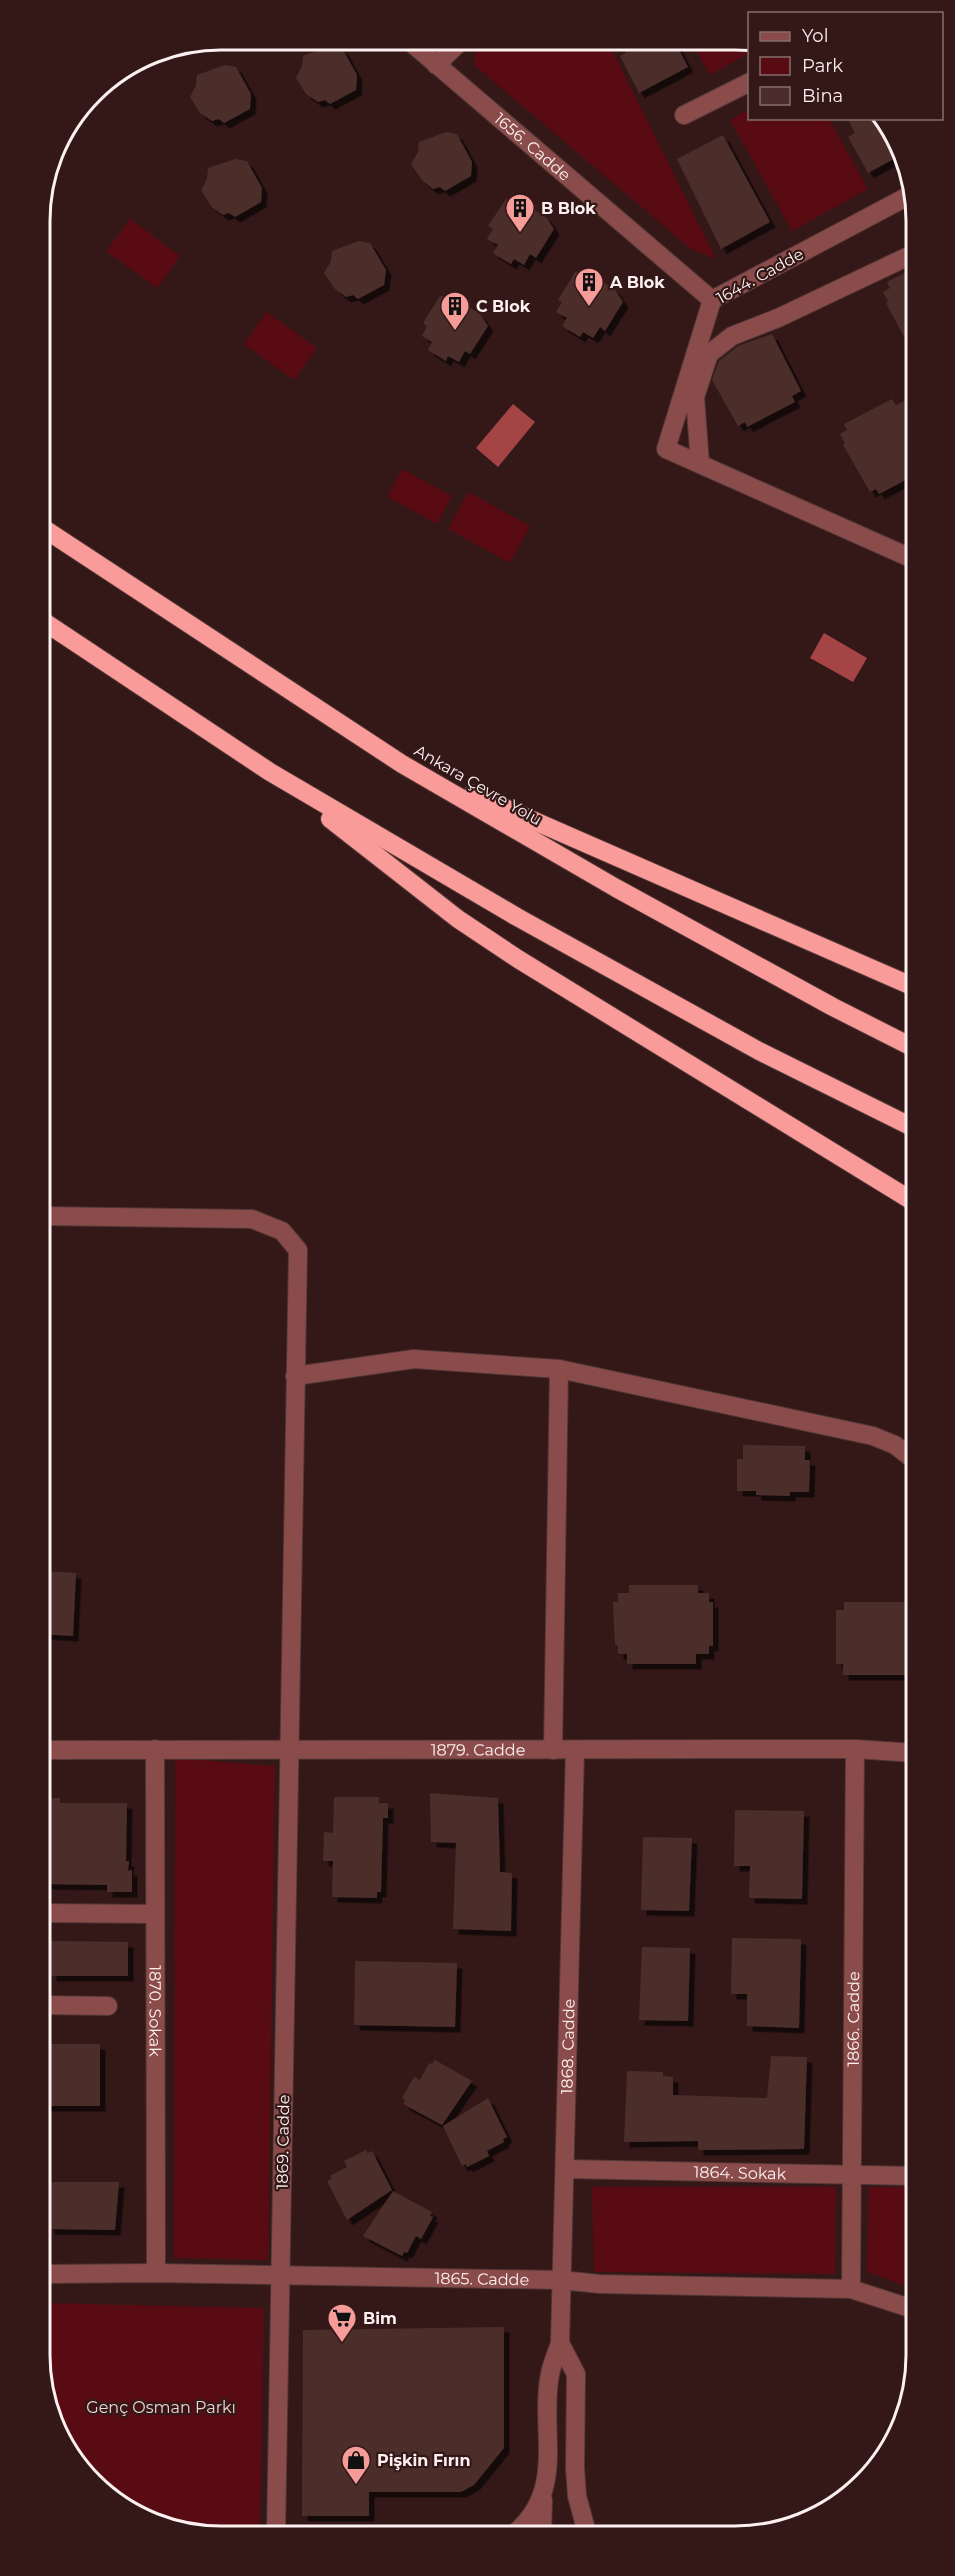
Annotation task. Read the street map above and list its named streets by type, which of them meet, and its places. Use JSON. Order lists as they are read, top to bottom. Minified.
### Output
{"streets":{"highway":["Ankara Çevre Yolu"],"street":["1656. Cadde","1644. Cadde","1879. Cadde","1870. Sokak","1866. Cadde","1868. Cadde","1869. Cadde","1864. Sokak","1865. Cadde"]},"crossings":[["1656. Cadde","1644. Cadde"],["1879. Cadde","1870. Sokak"],["1879. Cadde","1866. Cadde"],["1879. Cadde","1868. Cadde"],["1879. Cadde","1869. Cadde"],["1870. Sokak","1865. Cadde"],["1866. Cadde","1864. Sokak"],["1866. Cadde","1865. Cadde"],["1868. Cadde","1864. Sokak"],["1868. Cadde","1865. Cadde"],["1869. Cadde","1865. Cadde"]],"parks":["Genç Osman Parkı"],"places":{"building":["B Blok","A Blok","C Blok"],"supermarket":["Bim"],"shop":["Pişkin Fırın"]},"legend":["Yol","Park","Bina"]}
